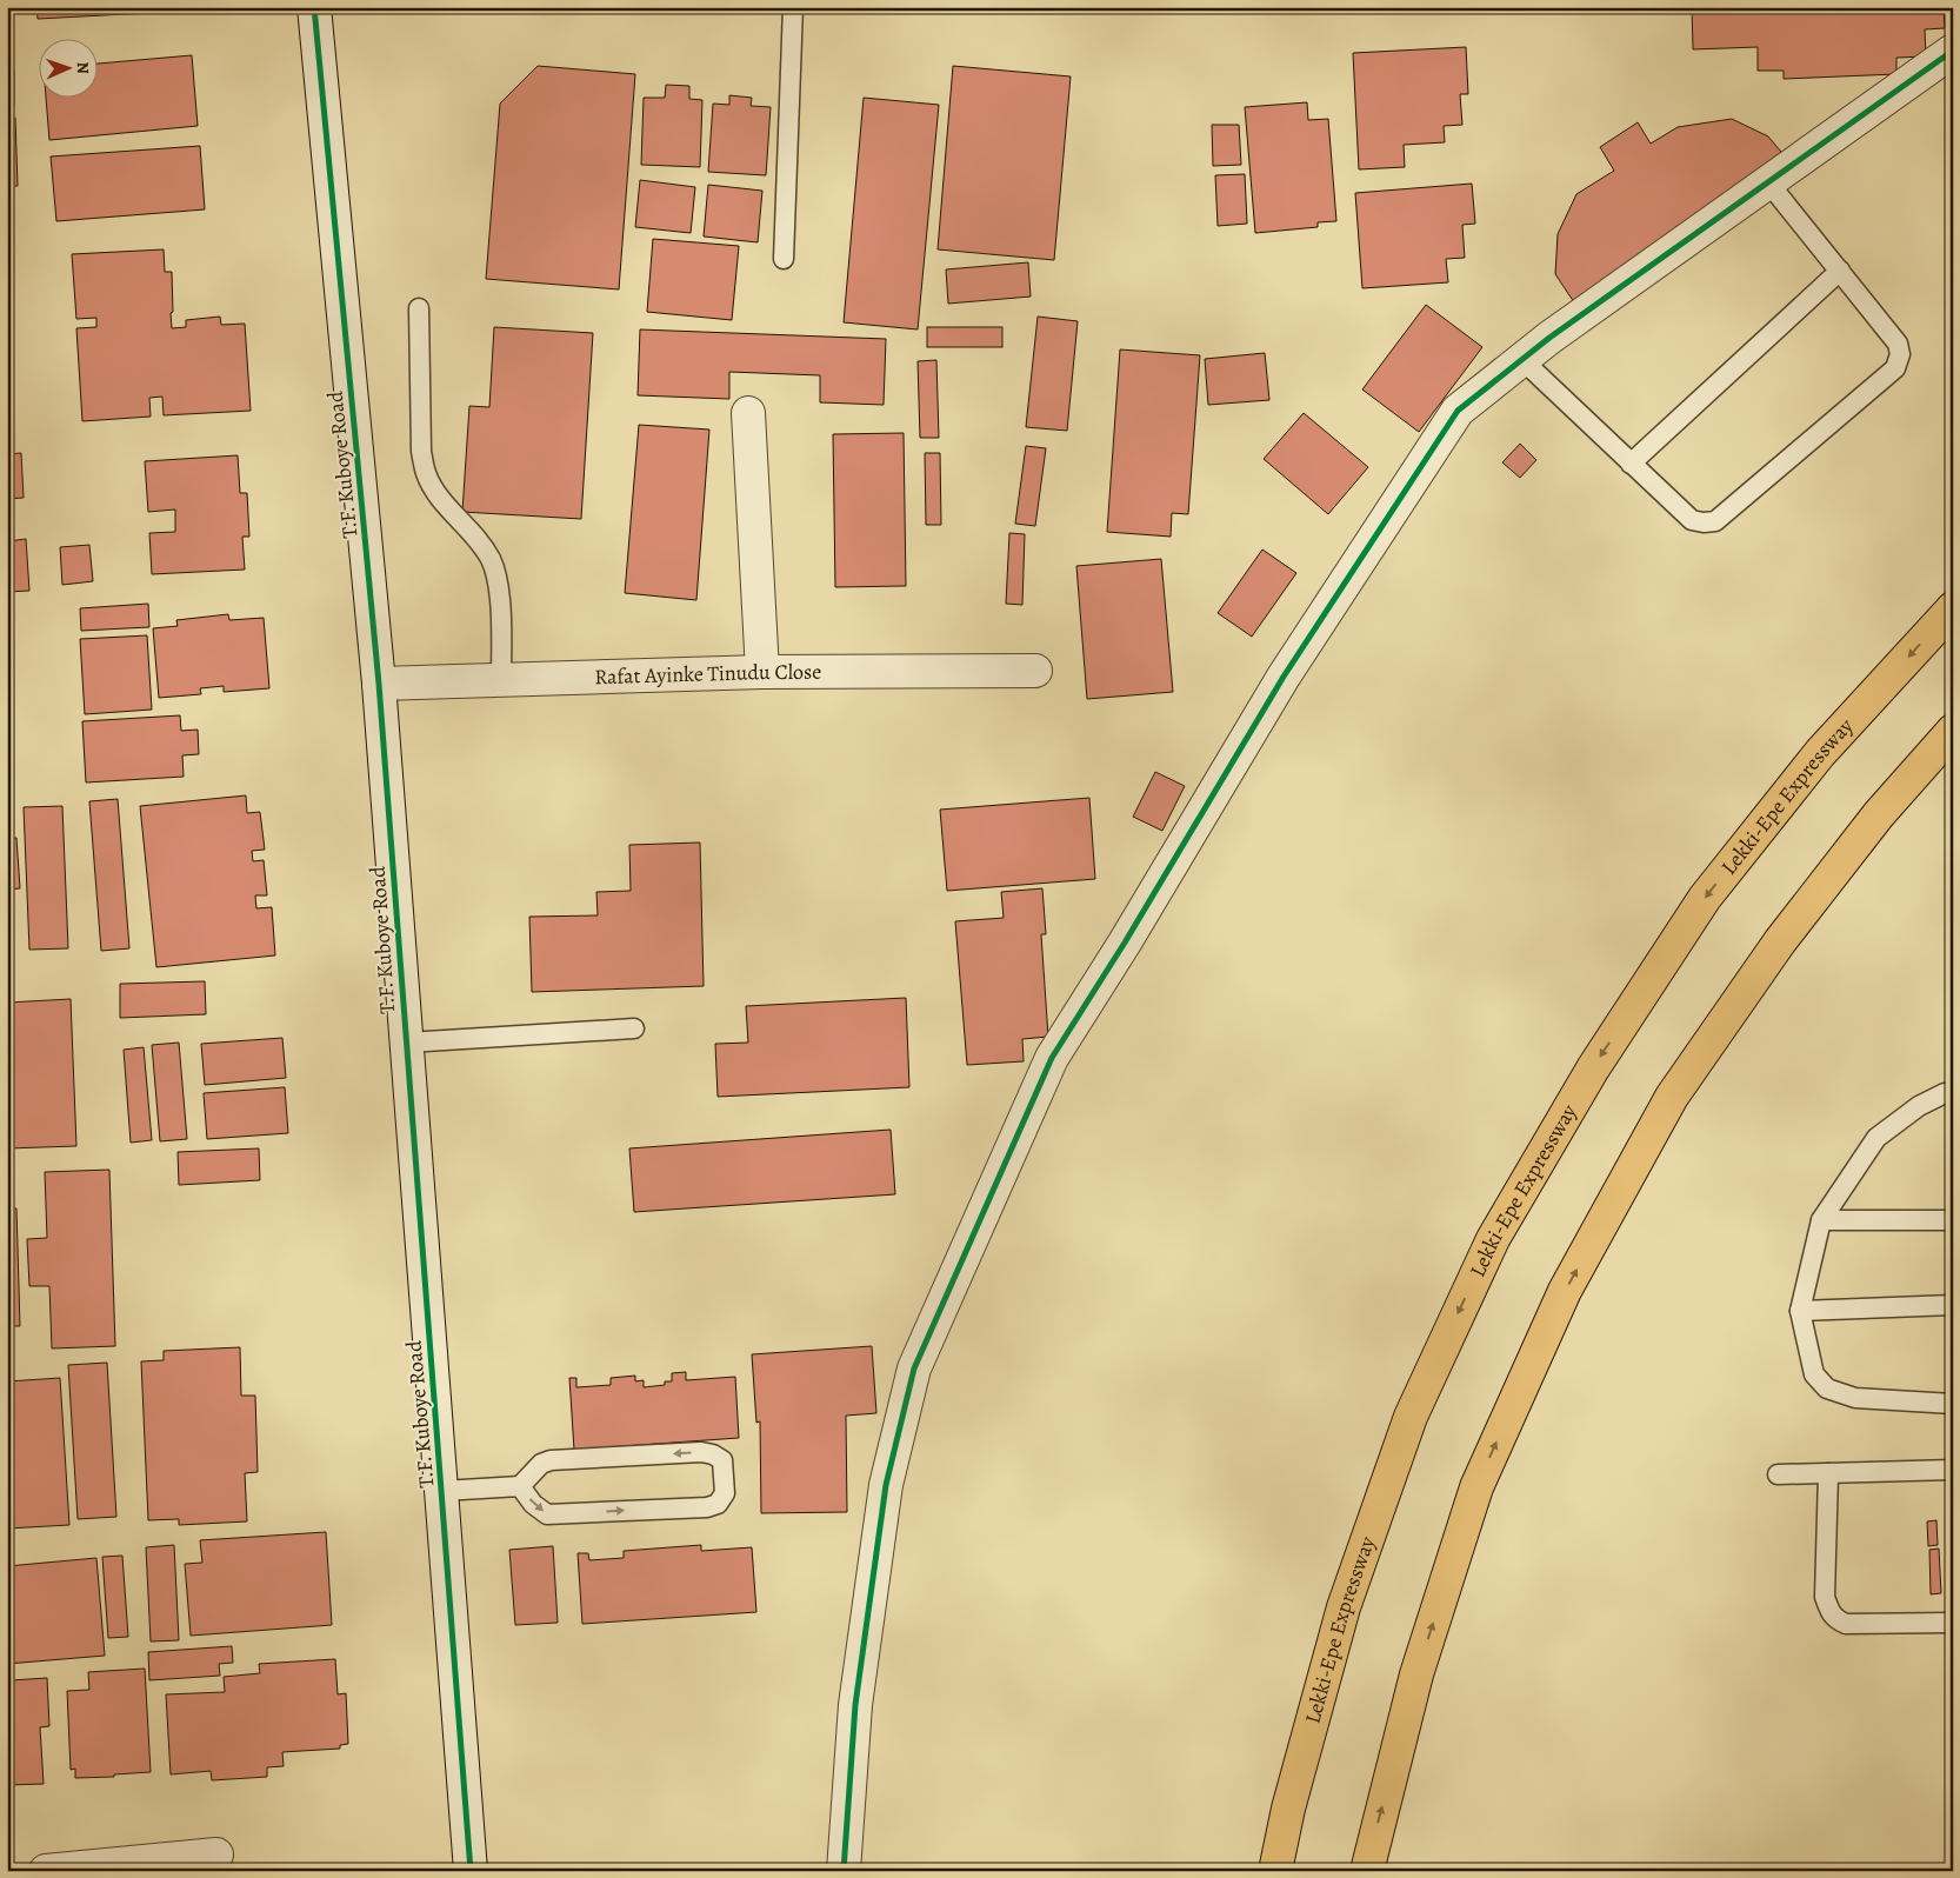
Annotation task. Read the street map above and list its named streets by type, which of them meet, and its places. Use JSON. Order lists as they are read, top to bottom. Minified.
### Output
{"streets":{"highway":["Lekki-Epe Expressway"],"street":["T.F. Kuboye Road","Rafat Ayinke Tinudu Close"]},"crossings":[["T.F. Kuboye Road","Rafat Ayinke Tinudu Close"]],"north":"right"}
